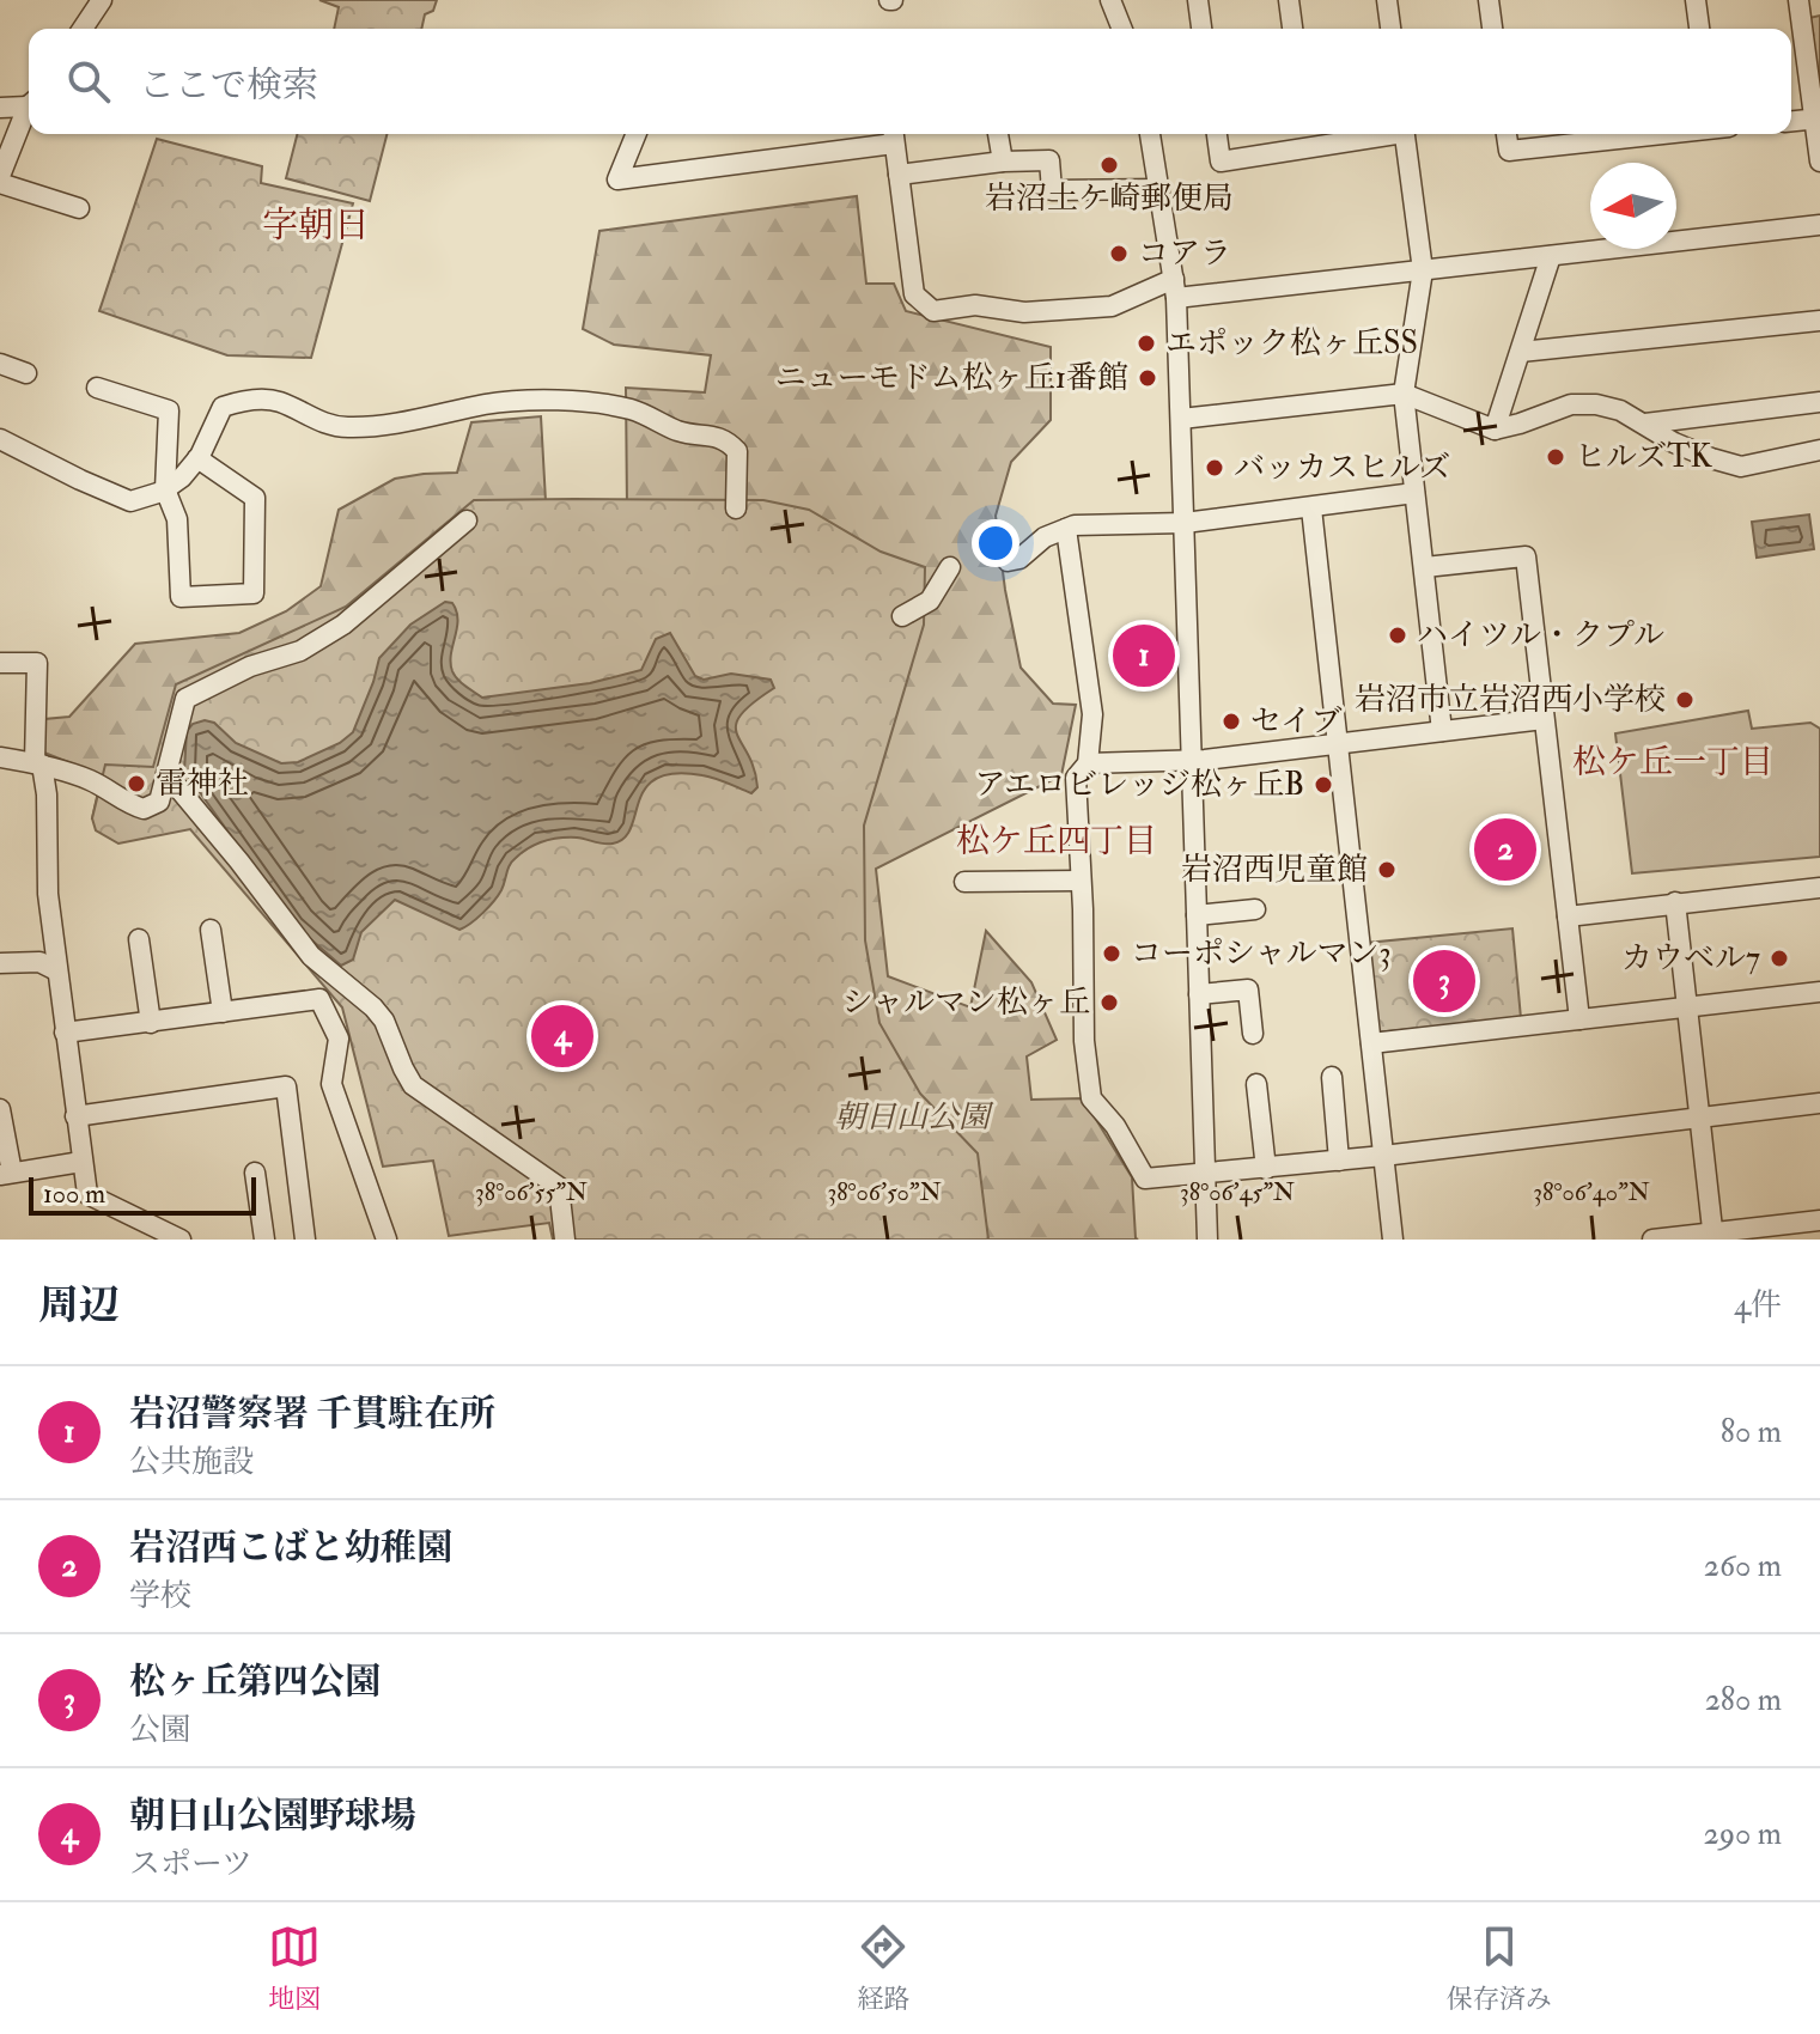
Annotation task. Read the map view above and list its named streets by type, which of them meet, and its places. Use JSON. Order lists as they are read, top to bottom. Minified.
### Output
{"districts":["字朝日","松ケ丘一丁目","松ケ丘四丁目"],"parks":["朝日山公園"],"places":["岩沼土ケ崎郵便局","コアラ","エポック松ヶ丘SS","ニューモドム松ヶ丘1番館","ヒルズTK","バッカスヒルズ","ハイツル・クプル","岩沼市立岩沼西小学校","セイブ","雷神社","アエロビレッジ松ヶ丘B","岩沼西児童館","コーポシャルマン3","カウベル7","シャルマン松ヶ丘"],"scale_bar":"100 m","north":"left","page":{"search":"ここで検索","pins":["1","2","3","4"],"scale":"100 m","heading":["周辺","4件"],"list":[{"mark":"1","name":"岩沼警察署 千貫駐在所","note":"公共施設","value":"80 m"},{"mark":"2","name":"岩沼西こばと幼稚園","note":"学校","value":"260 m"},{"mark":"3","name":"松ヶ丘第四公園","note":"公園","value":"280 m"},{"mark":"4","name":"朝日山公園野球場","note":"スポーツ","value":"290 m"}],"nav":["地図","経路","保存済み"]},"coordinates":["38°06'55\"N","38°06'50\"N","38°06'45\"N","38°06'40\"N"]}
